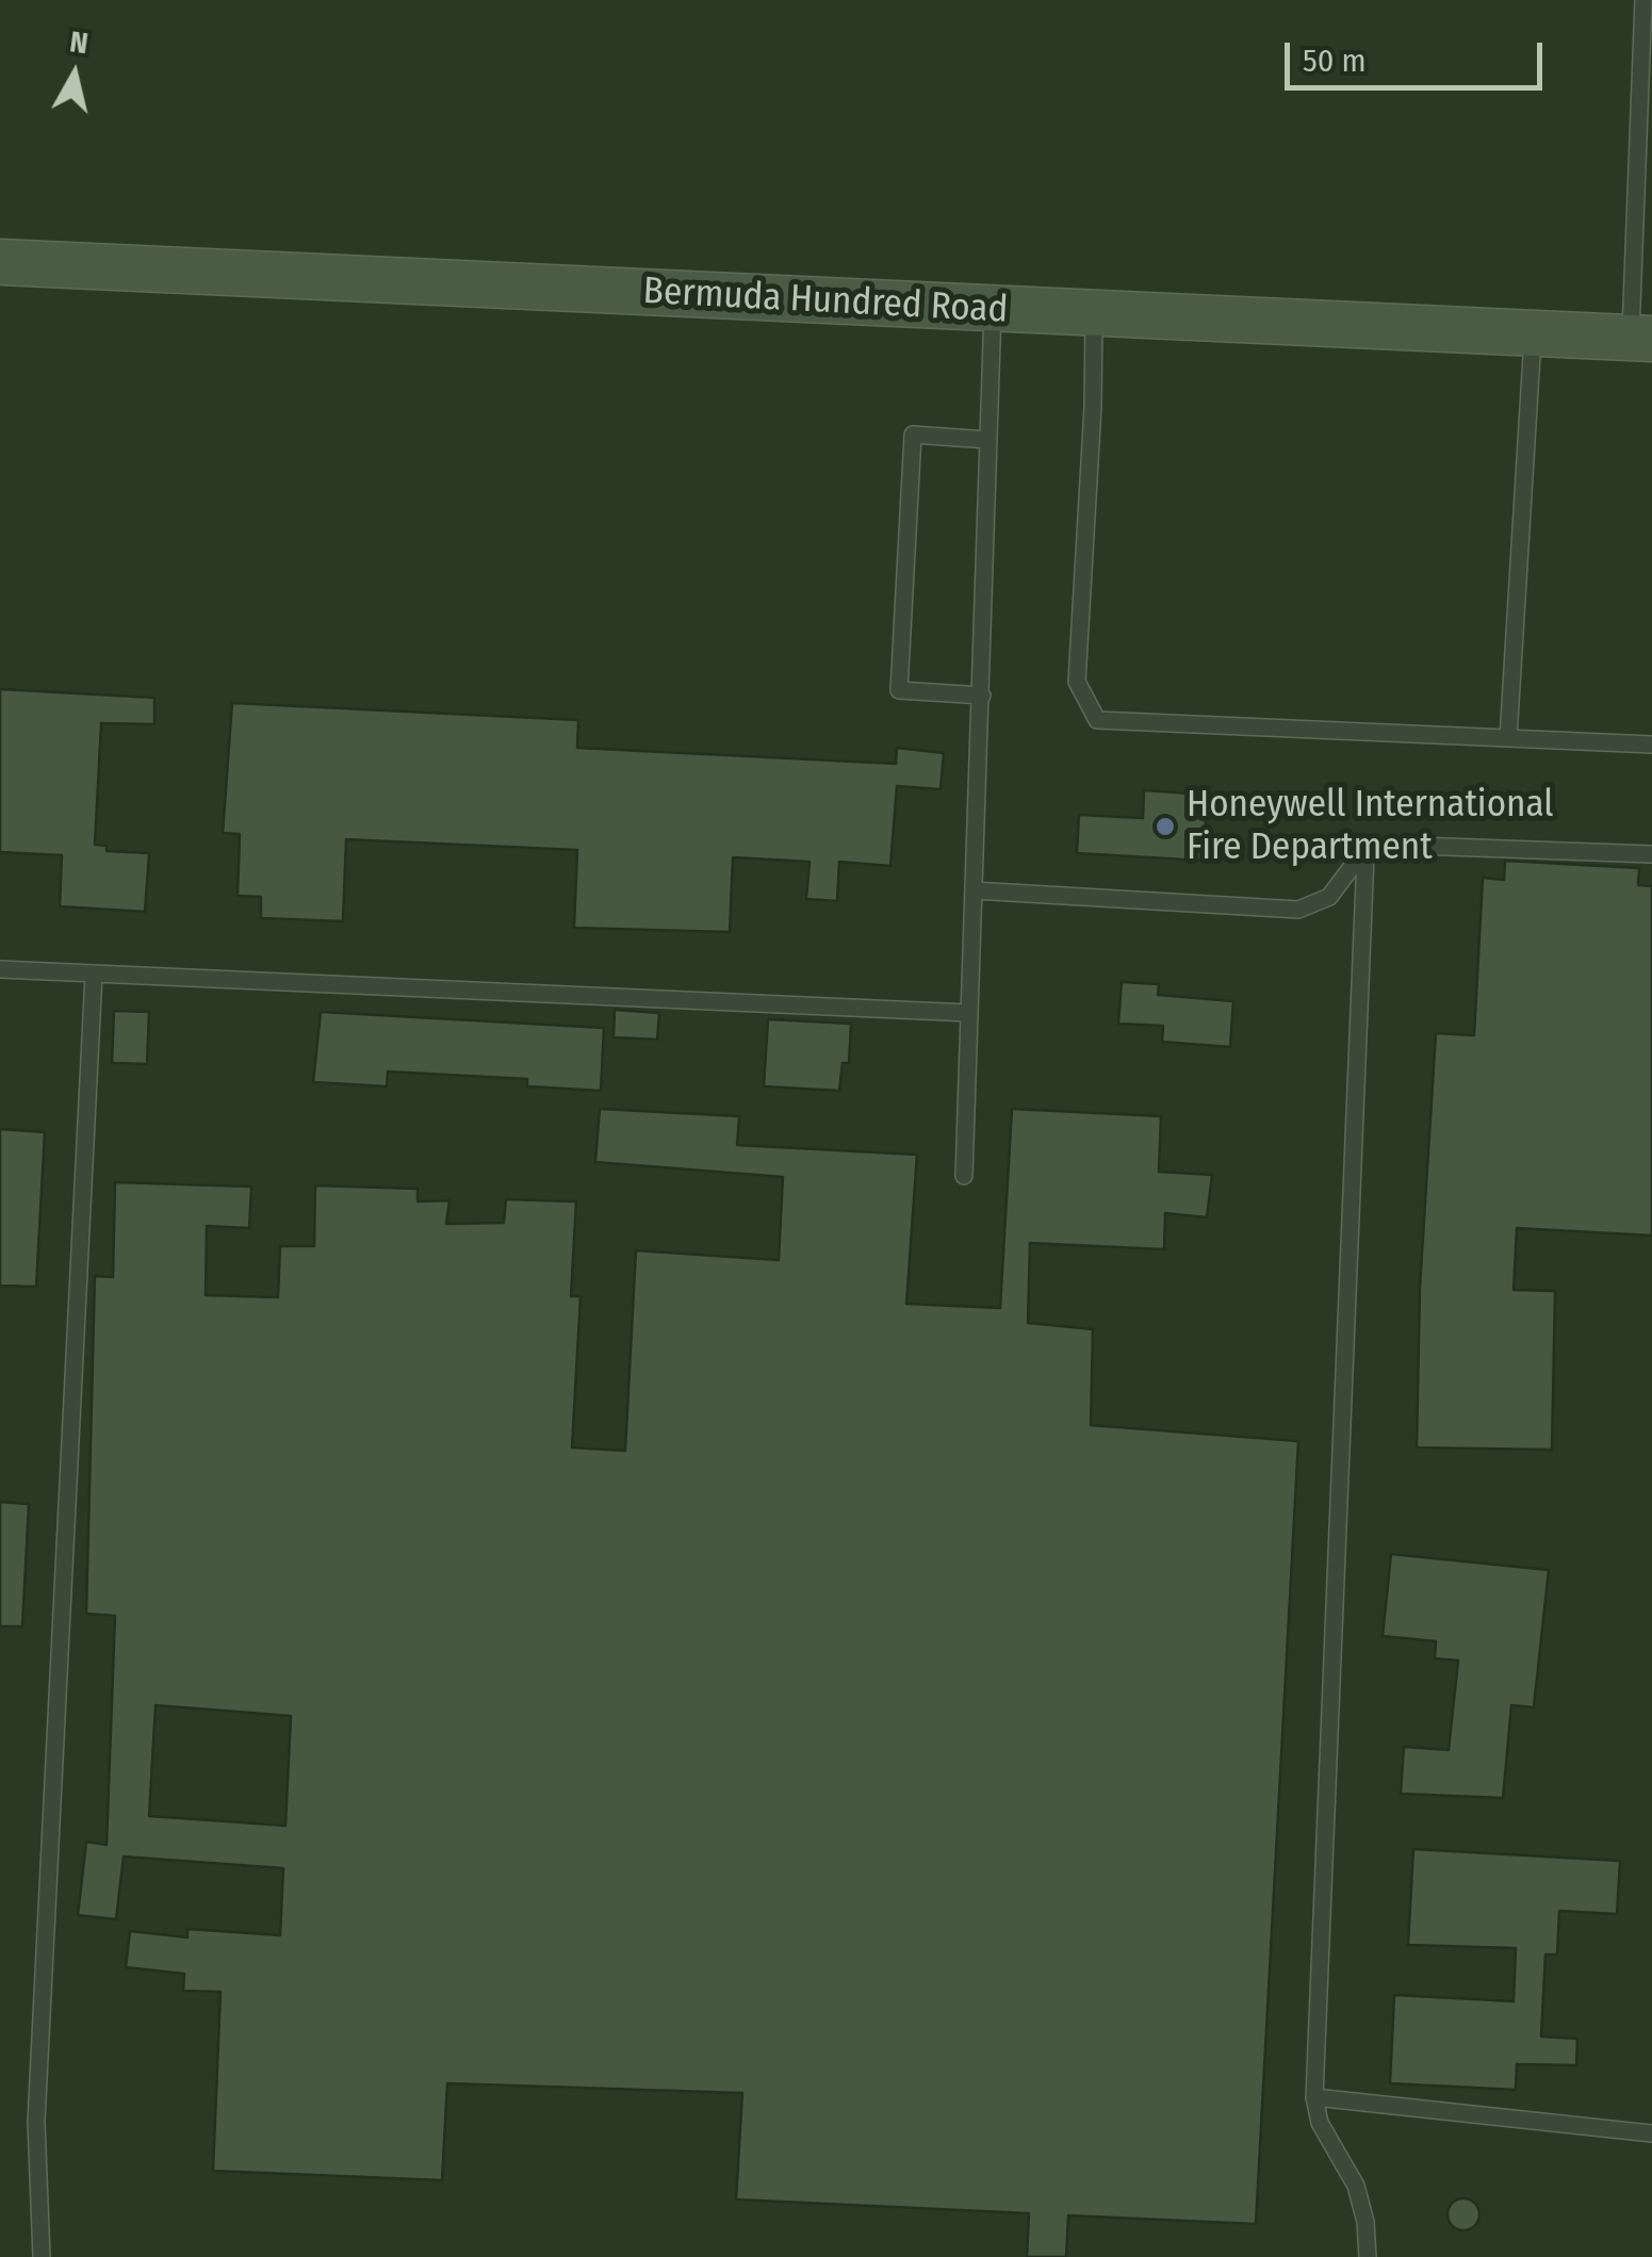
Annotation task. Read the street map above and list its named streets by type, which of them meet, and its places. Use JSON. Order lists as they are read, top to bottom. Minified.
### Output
{"streets":{"street":["Bermuda Hundred Road"]},"places":["Honeywell International Fire Department"],"scale_bar":"50 m","north":"top"}
